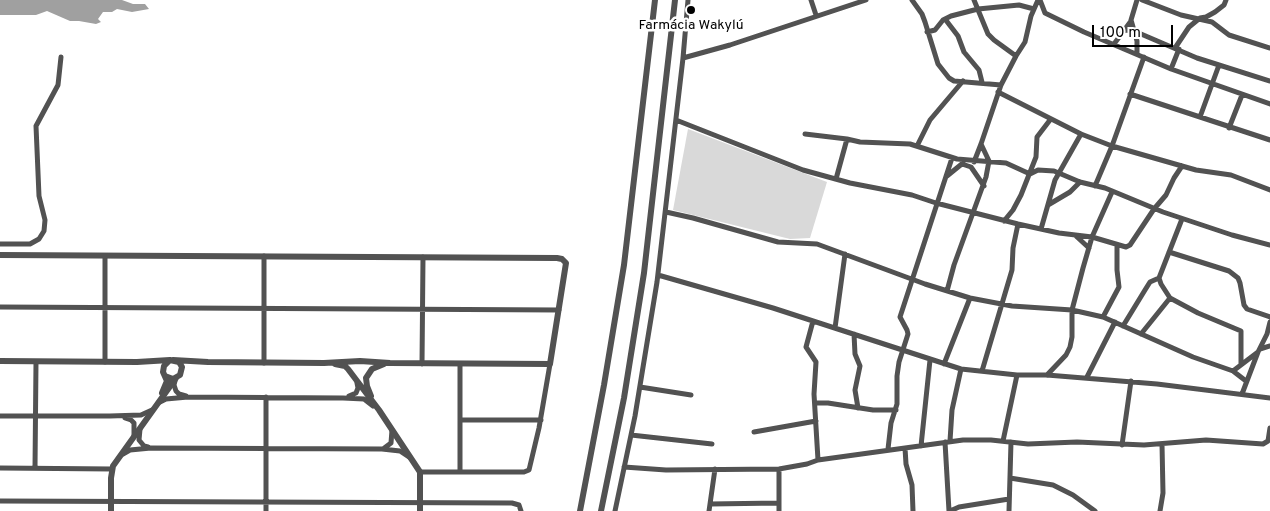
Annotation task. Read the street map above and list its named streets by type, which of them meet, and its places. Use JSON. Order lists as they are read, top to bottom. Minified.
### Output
{"places":["Farmácia Wakylú"],"scale_bar":"100 m"}
